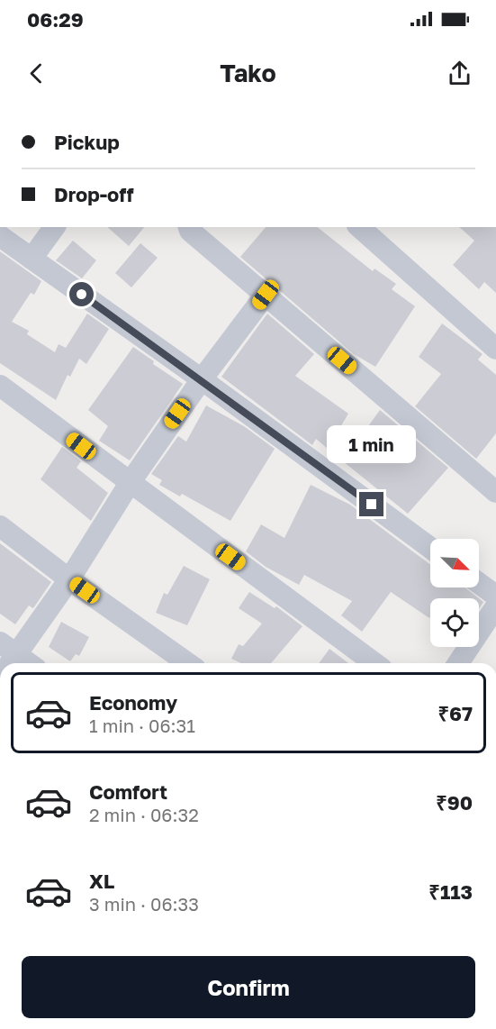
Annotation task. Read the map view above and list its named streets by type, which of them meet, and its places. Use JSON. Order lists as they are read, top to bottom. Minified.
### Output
{"north":"bottom right","page":{"status":"06:29","header":"Tako","banner":["Pickup","Drop-off"],"bubble":"1 min","list":[{"name":"Economy","note":"1 min · 06:31","value":"₹67"},{"name":"Comfort","note":"2 min · 06:32","value":"₹90"},{"name":"XL","note":"3 min · 06:33","value":"₹113"}],"buttons":"Confirm"}}
